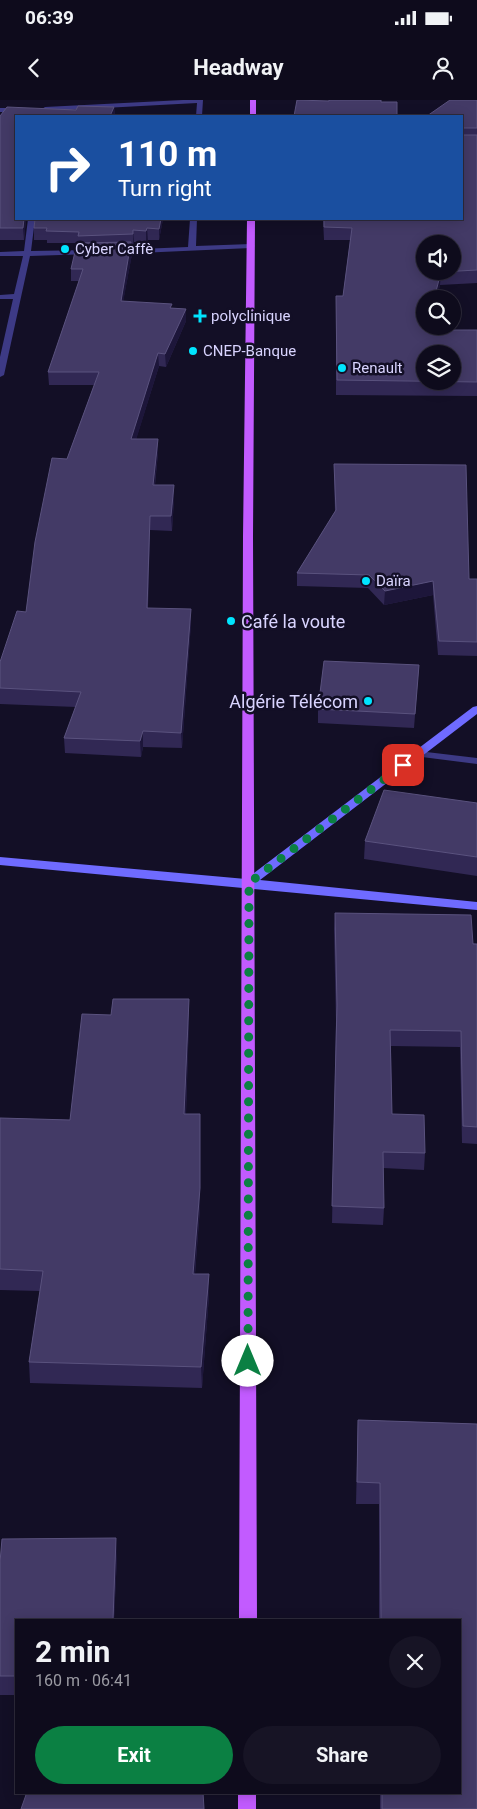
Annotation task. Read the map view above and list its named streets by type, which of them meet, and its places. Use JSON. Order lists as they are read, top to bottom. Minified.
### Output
{"places":{"other":["Cyber Caffè","CNEP-Banque","Renault","Daïra","Café la voute","Algérie Télécom"],"health":["polyclinique"]},"page":{"status":"06:39","header":"Headway","turn":["110 m","Turn right"],"heading":["2 min","160 m · 06:41"],"buttons":["Exit","Share"]}}
